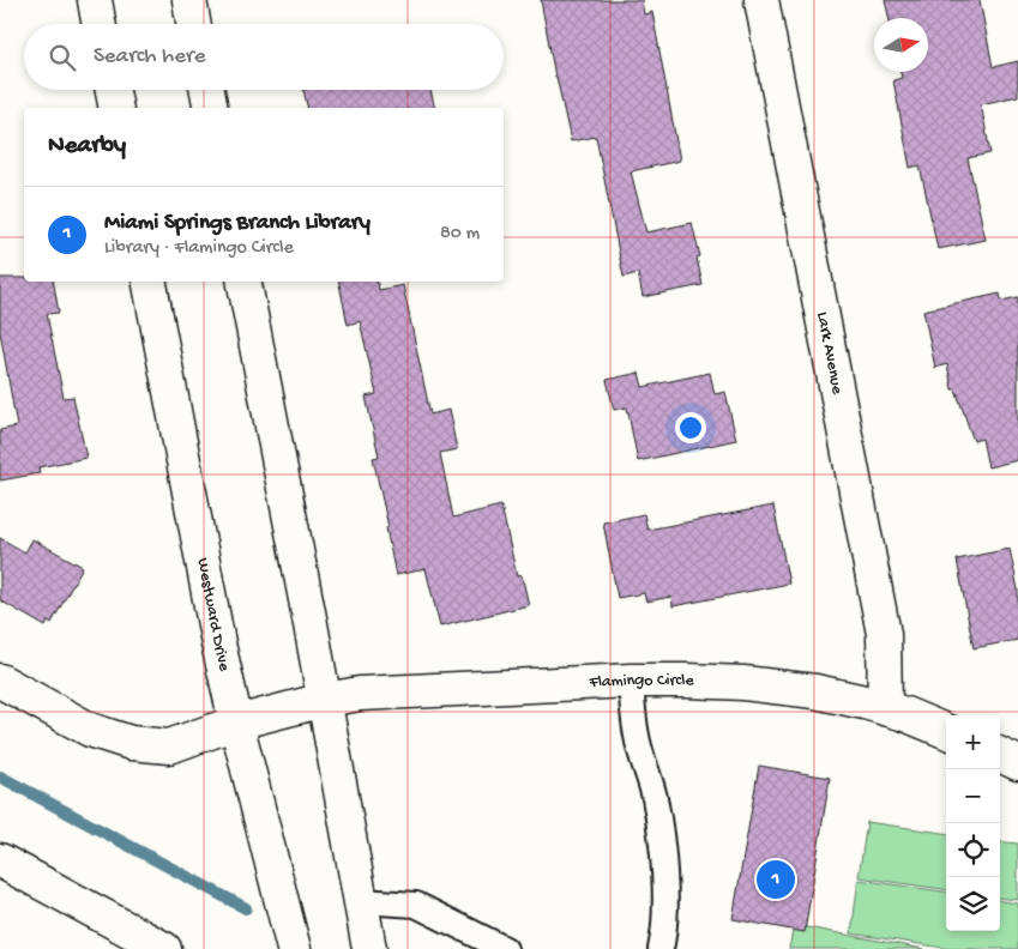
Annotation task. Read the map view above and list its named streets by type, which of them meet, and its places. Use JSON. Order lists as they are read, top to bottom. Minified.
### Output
{"streets":{"street":["Lark Avenue","Westward Drive","Flamingo Circle"]},"crossings":[["Lark Avenue","Flamingo Circle"],["Westward Drive","Flamingo Circle"]],"north":"right","page":{"search":"Search here","heading":"Nearby","list":[{"mark":"1","name":"Miami Springs Branch Library","note":"Library · Flamingo Circle","value":"80 m"}],"map_buttons":["+","−"],"pins":"1"}}
